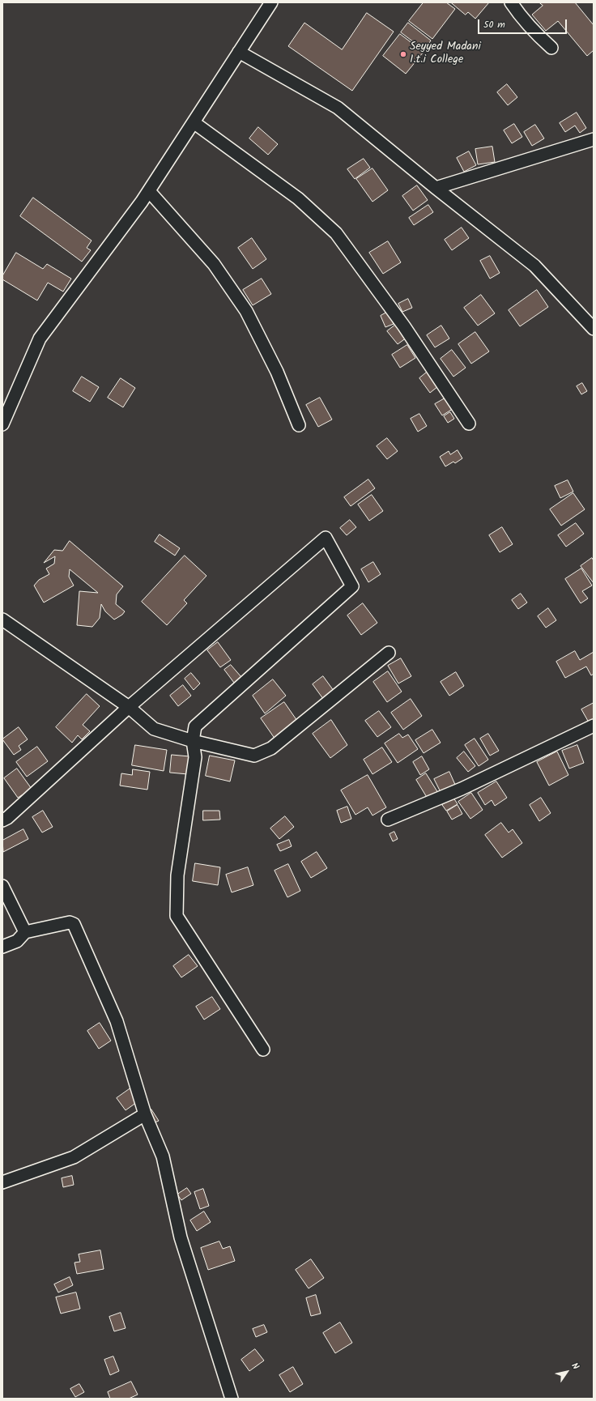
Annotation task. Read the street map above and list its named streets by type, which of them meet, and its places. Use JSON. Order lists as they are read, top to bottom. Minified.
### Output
{"places":["Seyyed Madani I.t.i College"],"scale_bar":"50 m","north":"top right"}
